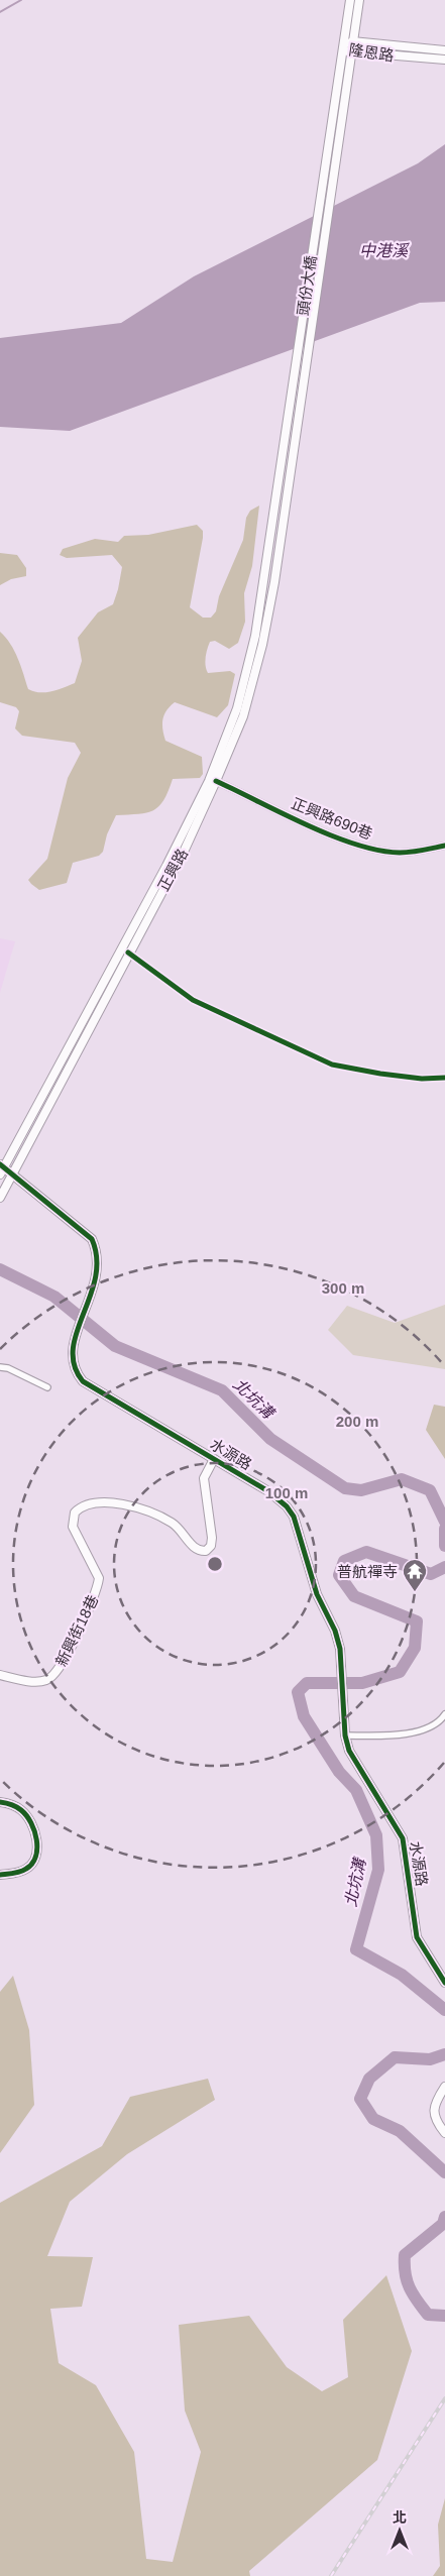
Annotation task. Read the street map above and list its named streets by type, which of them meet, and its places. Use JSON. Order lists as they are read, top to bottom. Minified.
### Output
{"streets":{"main road":["隆恩路","頭份大橋","正興路","水源路","新興街18巷"],"street":["正興路690巷"]},"crossings":[["隆恩路","頭份大橋"],["頭份大橋","正興路"],["正興路690巷","正興路"],["正興路","水源路"],["水源路","新興街18巷"]],"water":["中港溪","北坑溝"],"places":{"temple":["普航禪寺"]},"north":"top","rings":["300 m","200 m","100 m"]}
